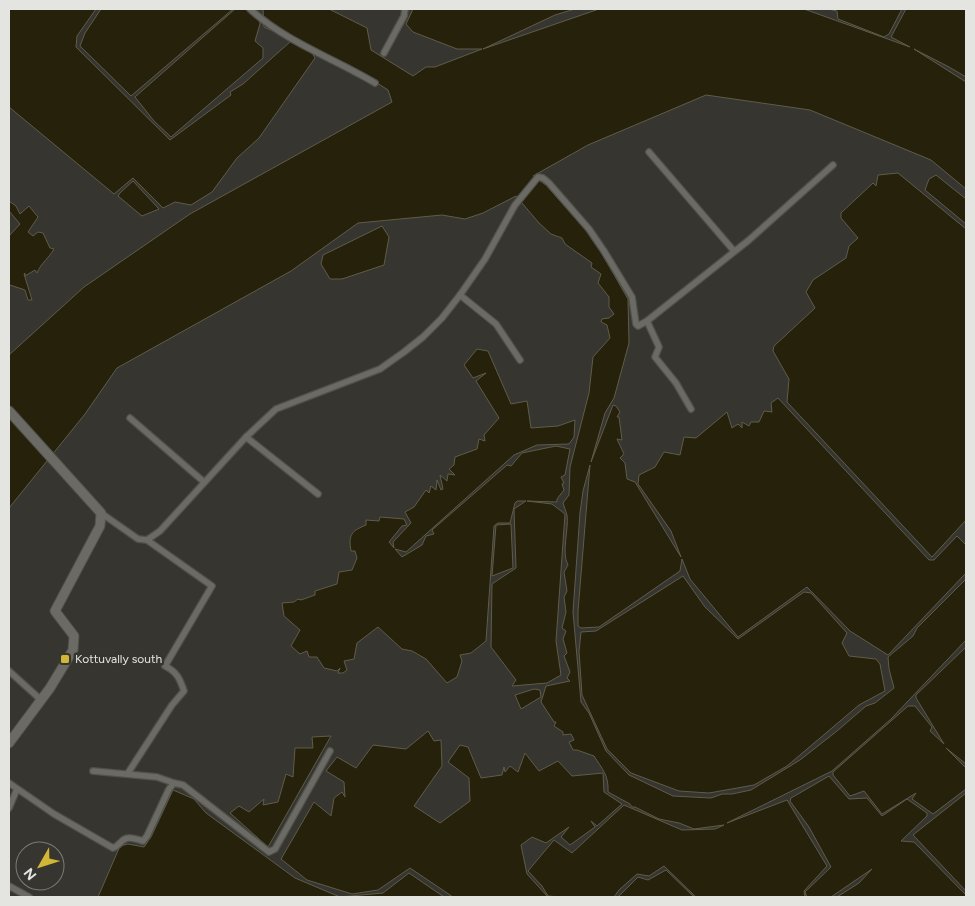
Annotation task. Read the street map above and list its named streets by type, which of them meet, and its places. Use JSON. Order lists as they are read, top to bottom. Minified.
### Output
{"places":{"transit":["Kottuvally south"]},"north":"bottom left"}
